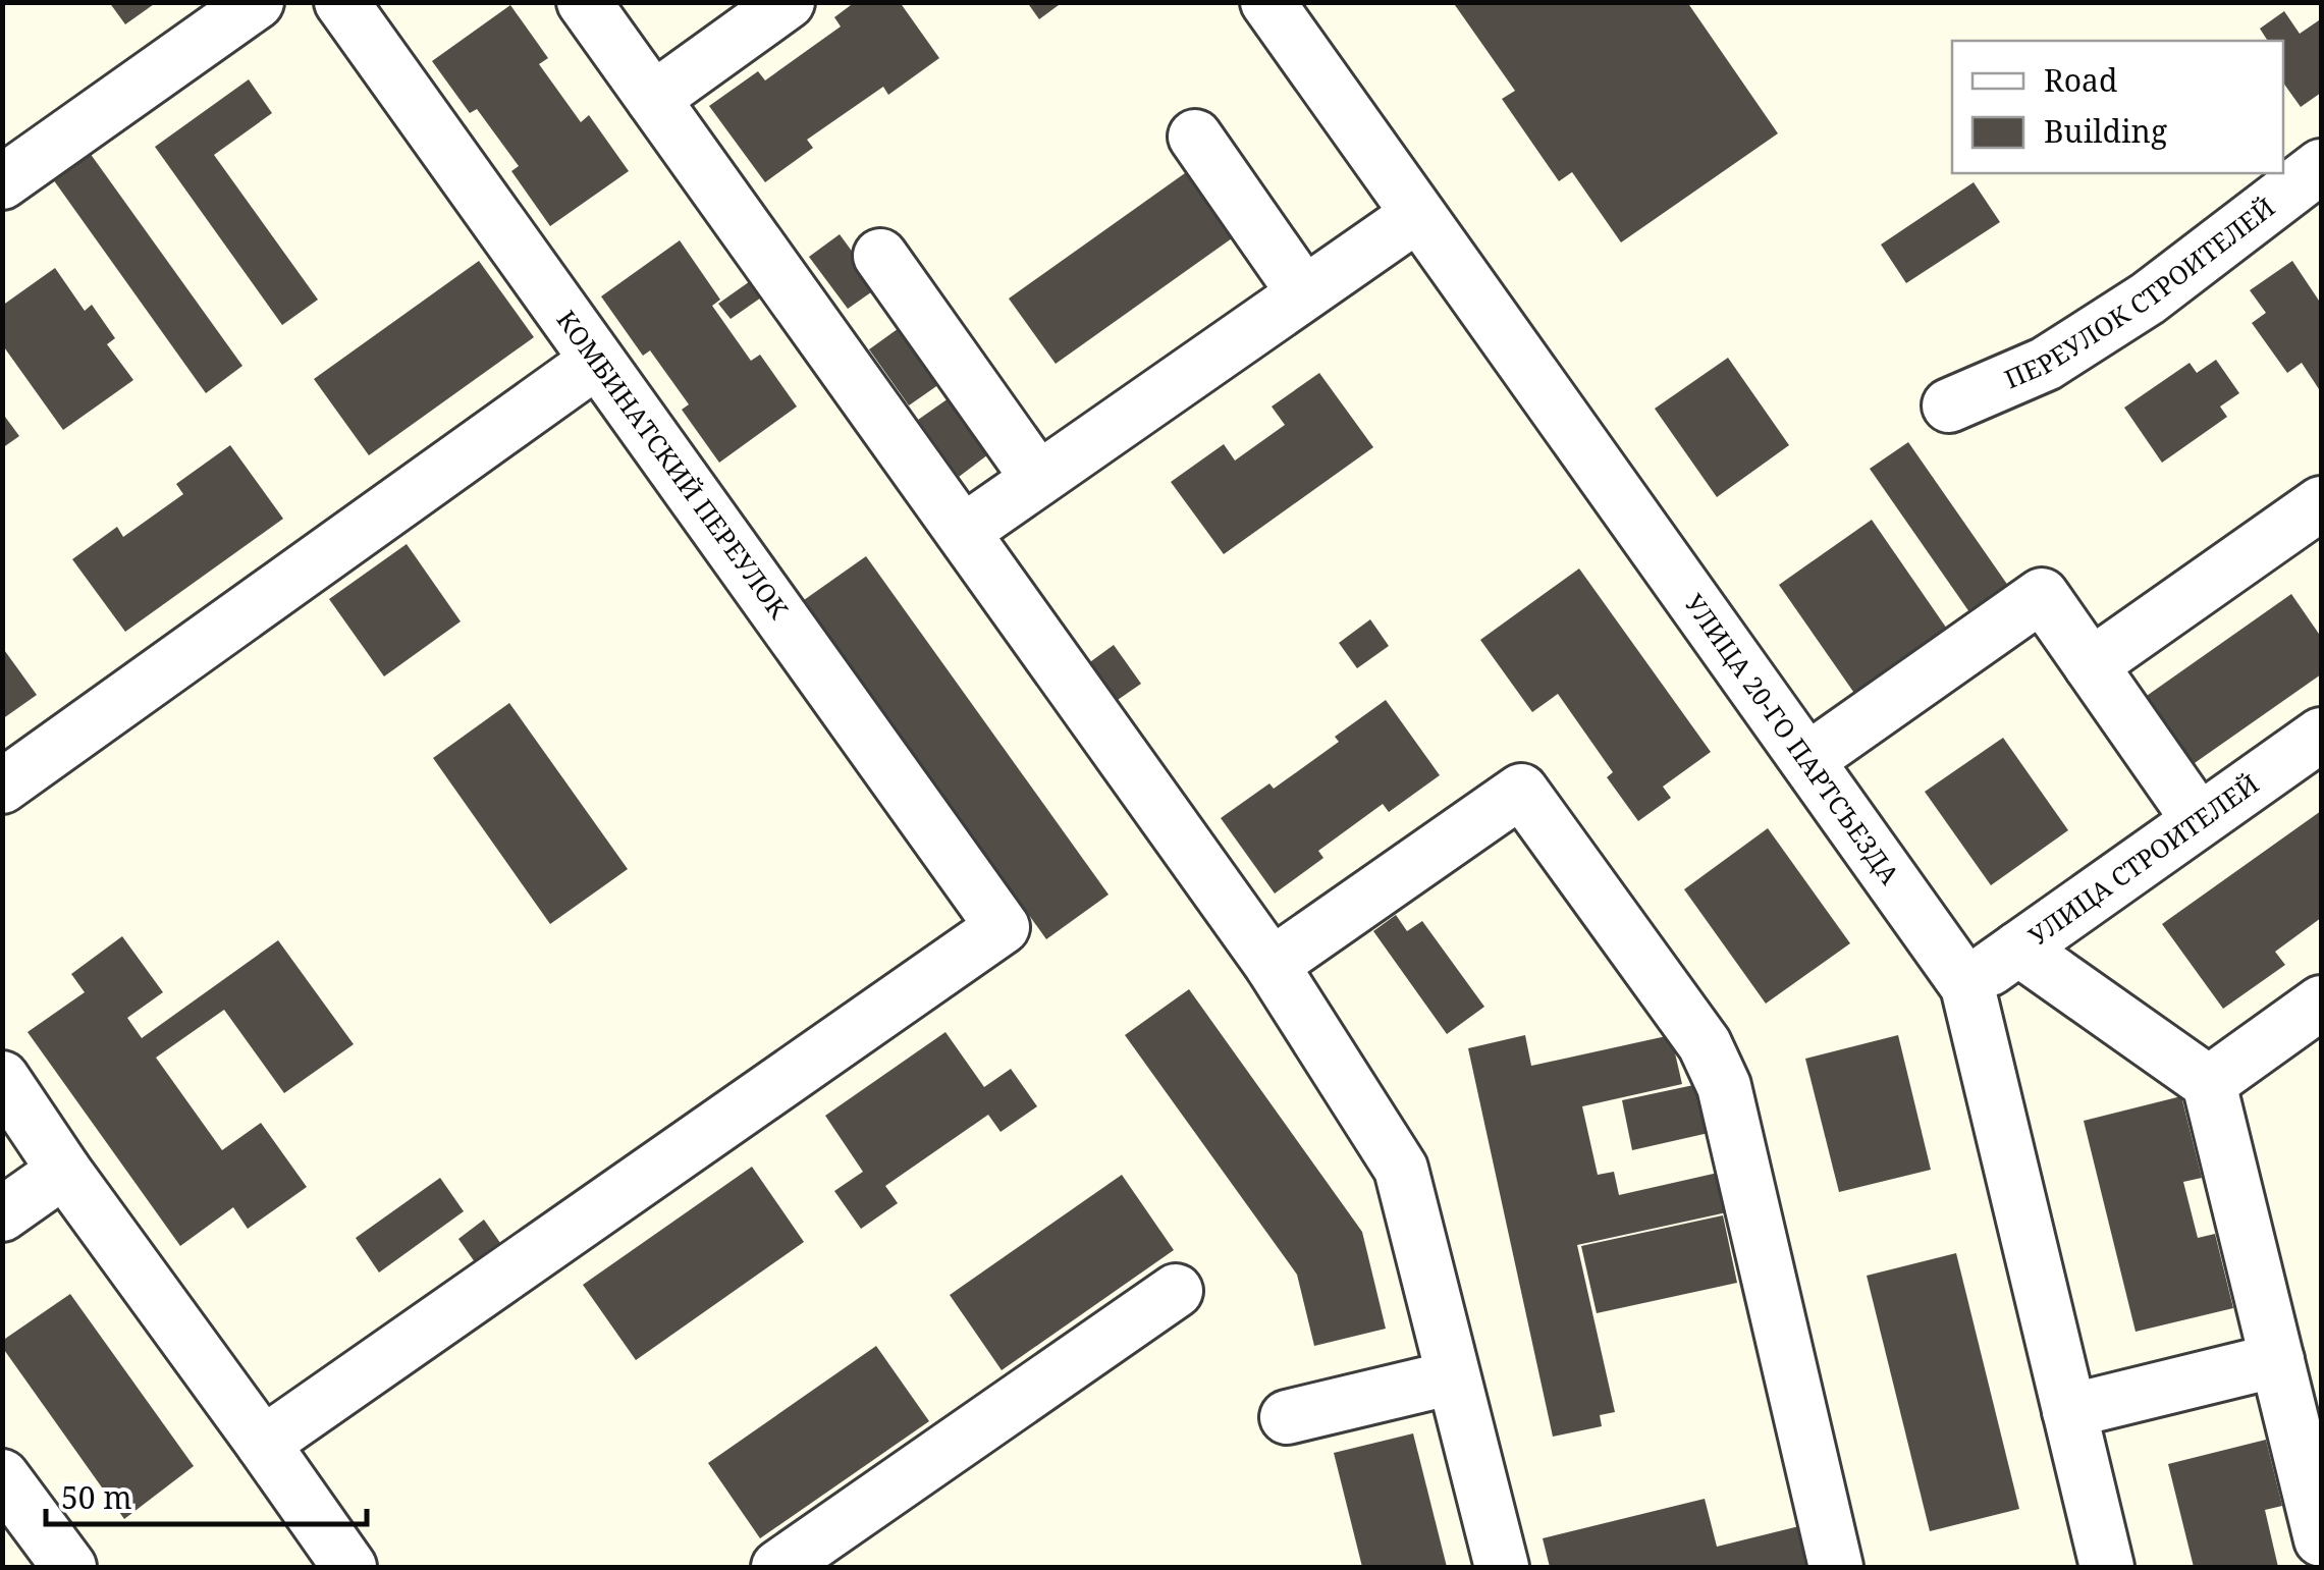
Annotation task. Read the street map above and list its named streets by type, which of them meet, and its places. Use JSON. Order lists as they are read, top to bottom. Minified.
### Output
{"streets":{"street":["ПЕРЕУЛОК СТРОИТЕЛЕЙ","КОМБИНАТСКИЙ ПЕРЕУЛОК","УЛИЦА 20-ГО ПАРТСЪЕЗДА","УЛИЦА СТРОИТЕЛЕЙ"]},"crossings":[["УЛИЦА 20-ГО ПАРТСЪЕЗДА","УЛИЦА СТРОИТЕЛЕЙ"]],"legend":["Road","Building"],"scale_bar":"50 m"}
